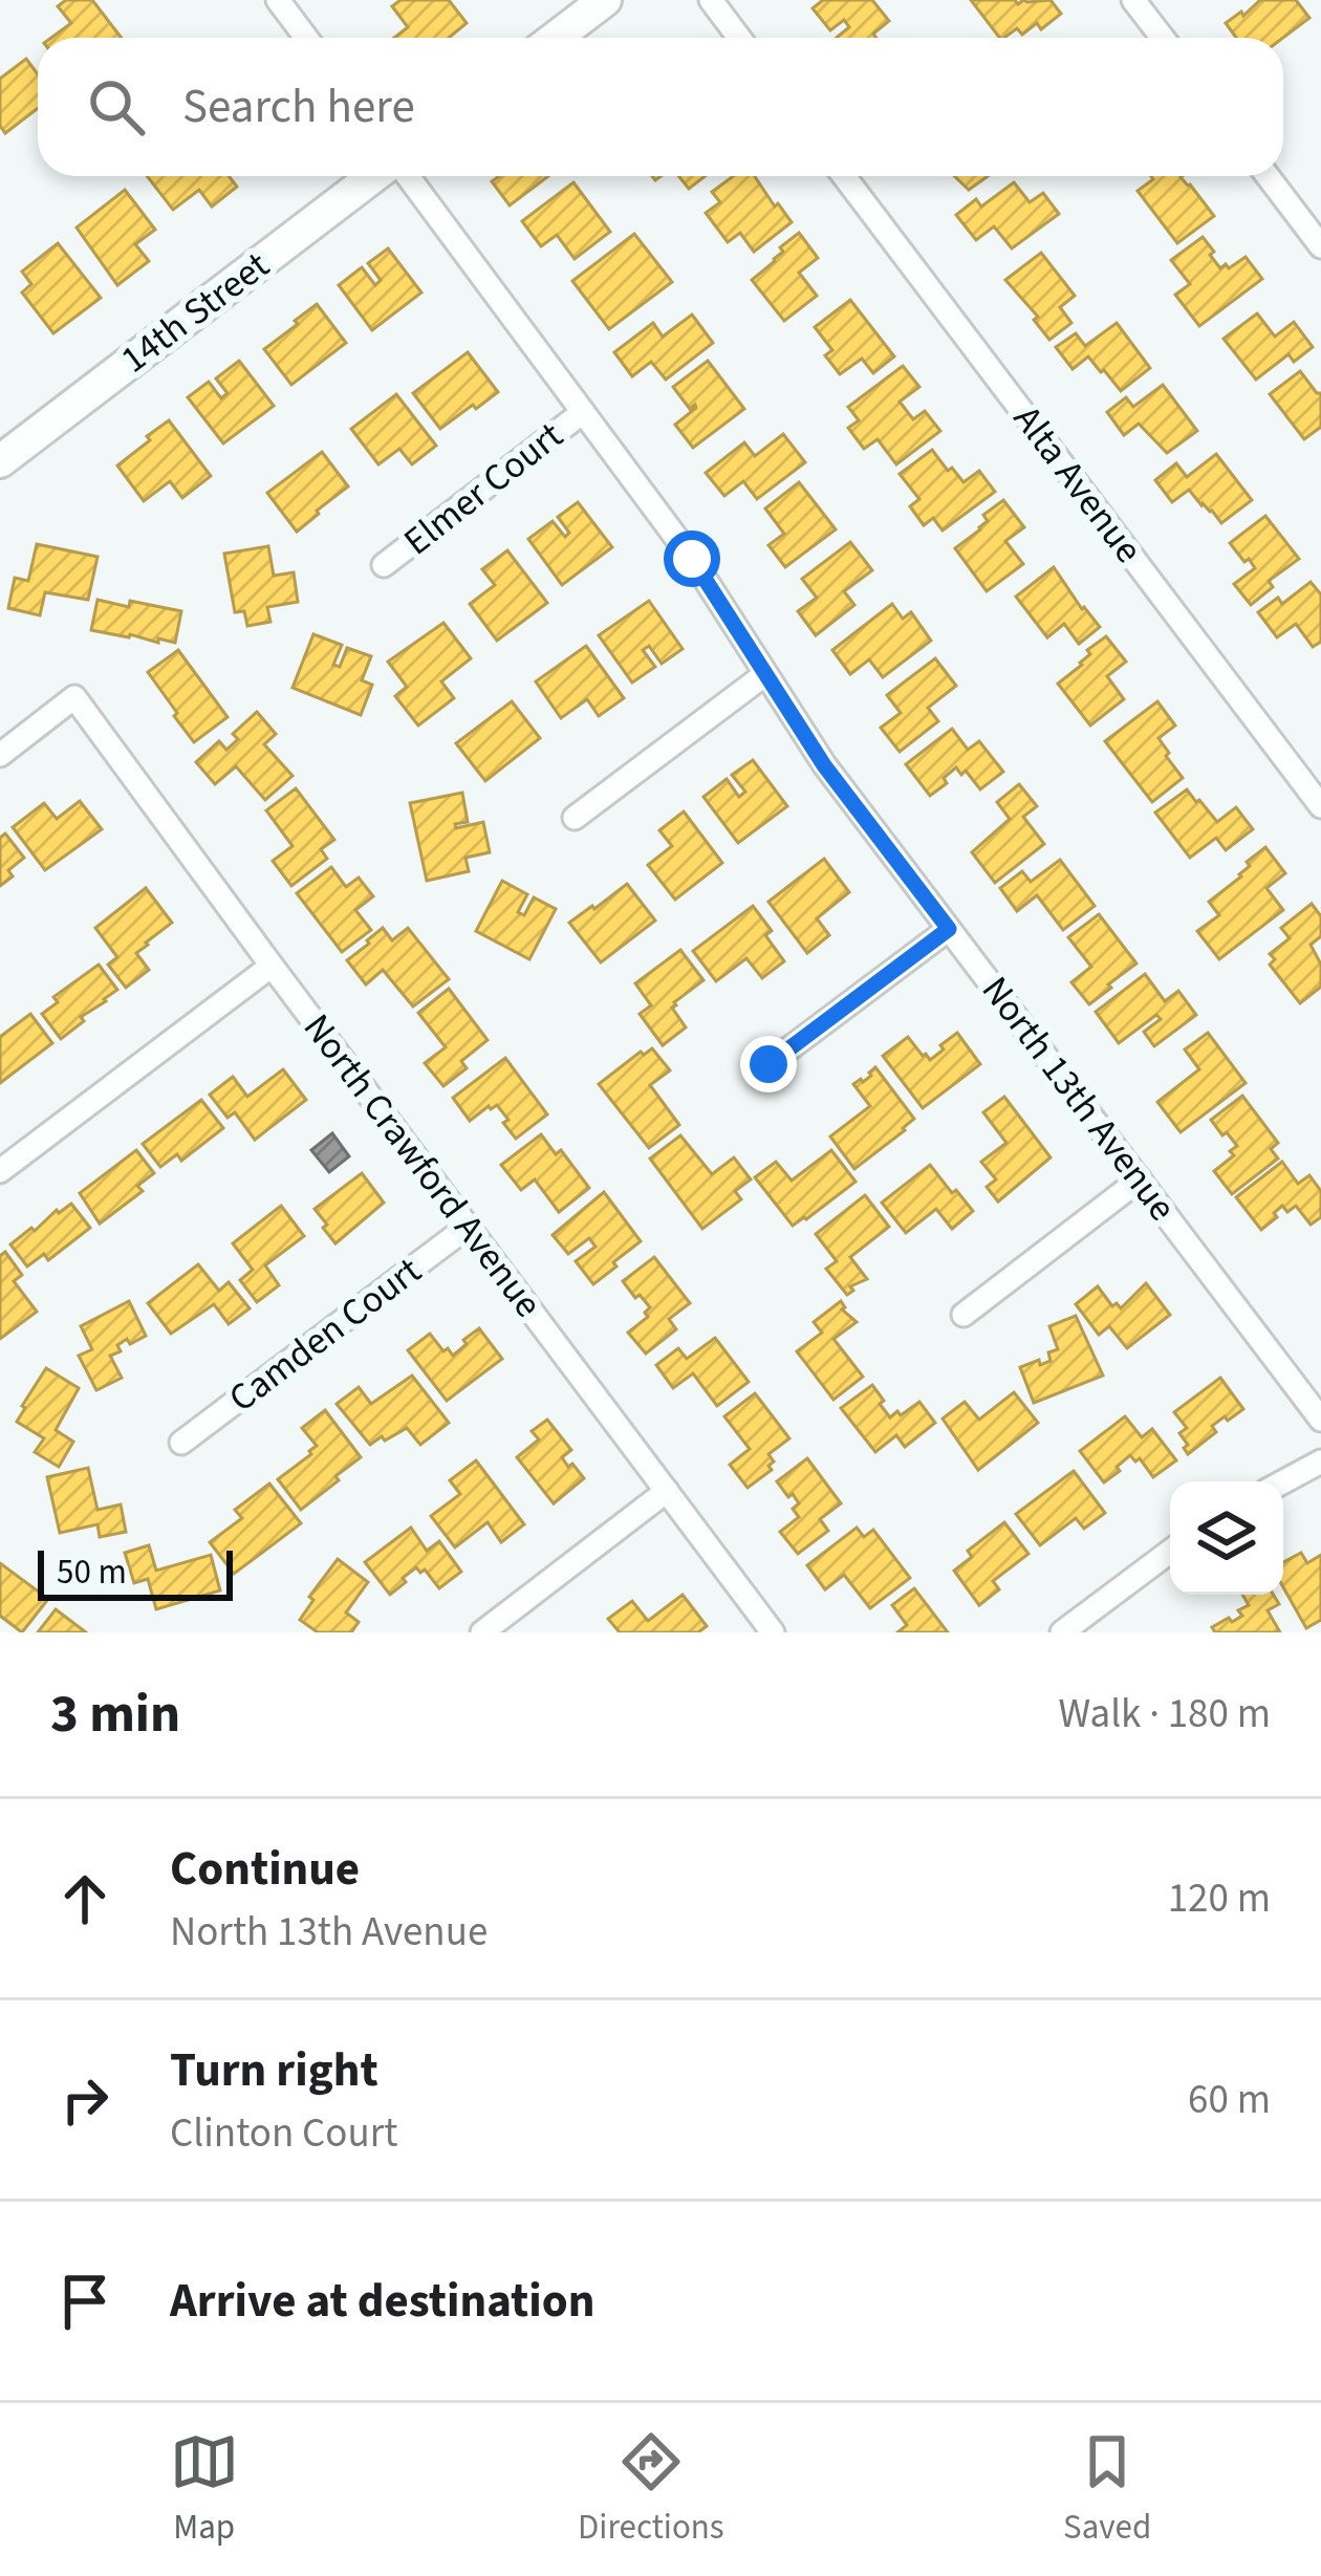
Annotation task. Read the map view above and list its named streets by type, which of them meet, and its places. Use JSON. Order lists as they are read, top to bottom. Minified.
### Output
{"streets":{"street":["14th Street","Alta Avenue","Elmer Court","North 13th Avenue","North Crawford Avenue","Camden Court"]},"crossings":[["Elmer Court","North 13th Avenue"],["North Crawford Avenue","Camden Court"]],"scale_bar":"50 m","page":{"search":"Search here","scale":"50 m","heading":["3 min","Walk · 180 m"],"list":[["Continue","North 13th Avenue","120 m"],["Turn right","Clinton Court","60 m"],"Arrive at destination"],"nav":["Map","Directions","Saved"]}}
